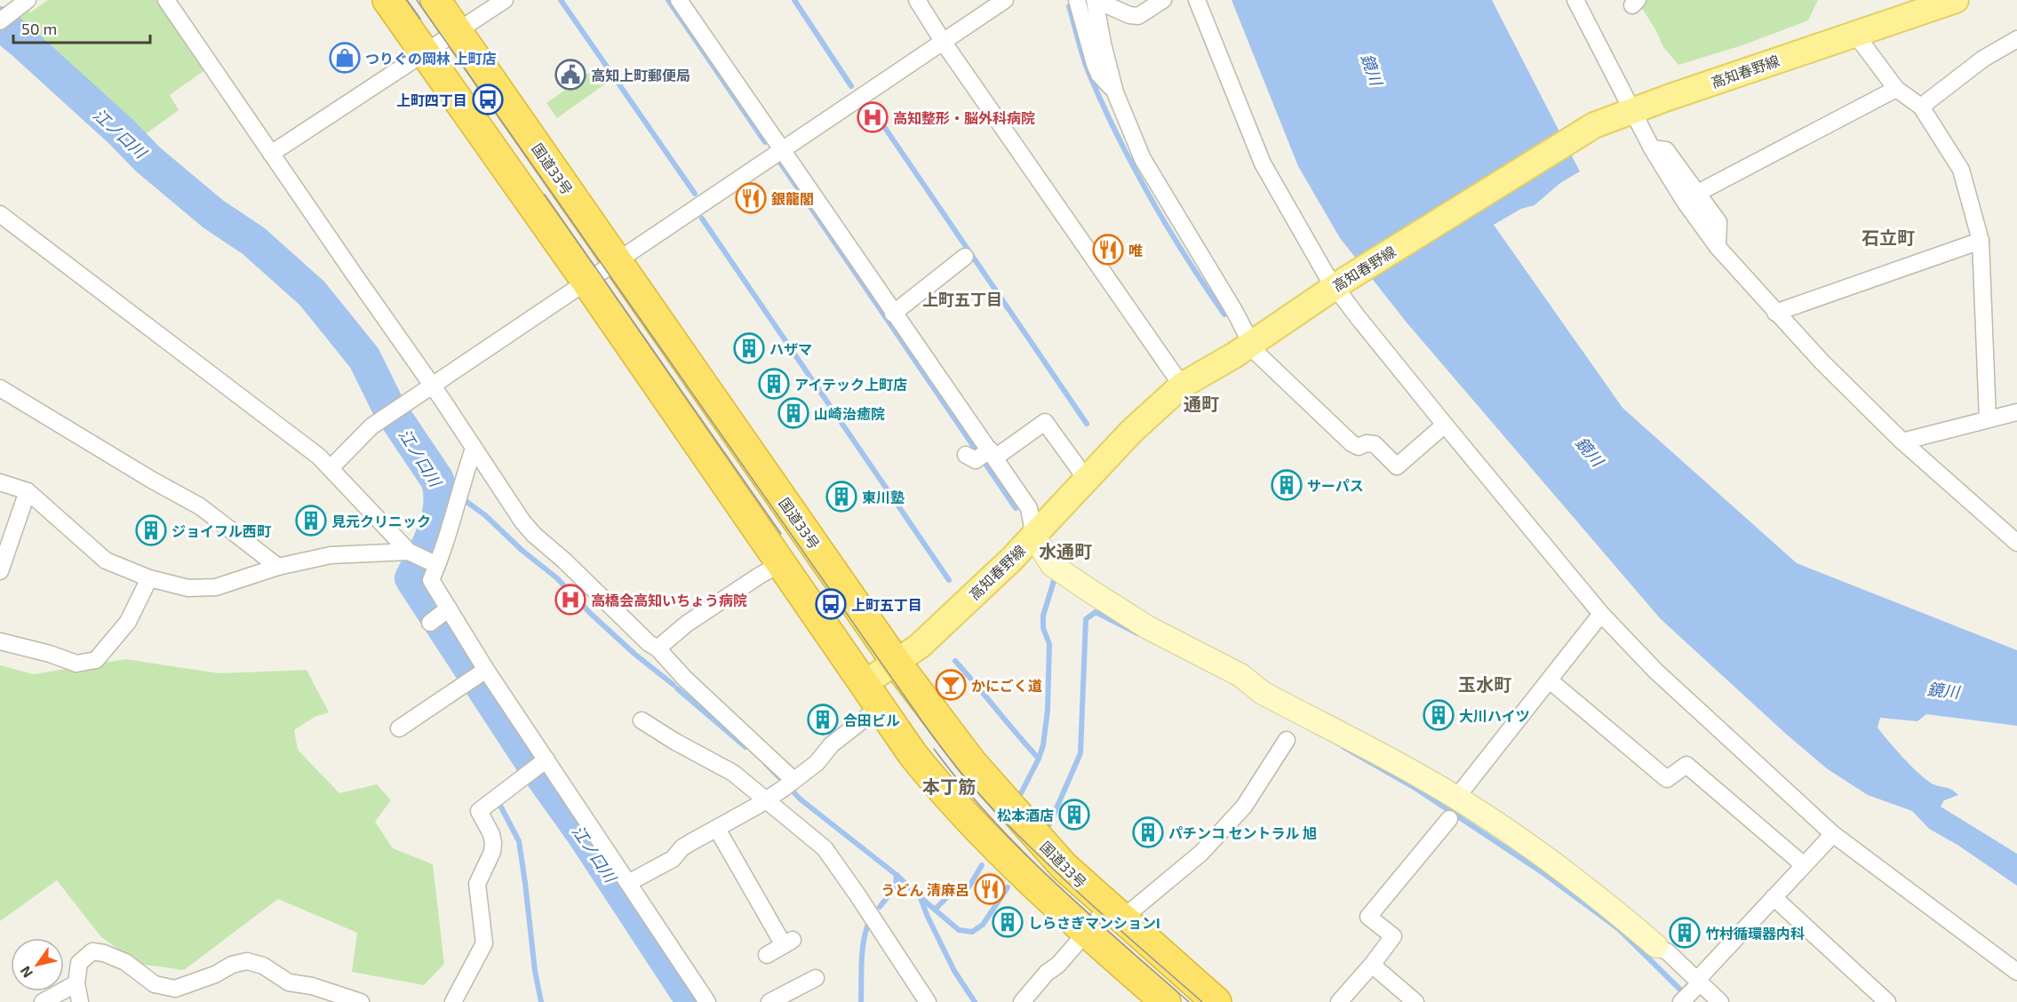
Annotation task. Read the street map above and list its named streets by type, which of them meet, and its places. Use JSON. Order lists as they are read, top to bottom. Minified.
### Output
{"streets":{"highway":["国道33号"],"main road":["高知春野線"]},"crossings":[["高知春野線","国道33号"]],"districts":["石立町","上町五丁目","通町","水通町","玉水町","本丁筋"],"water":["鏡川","江ノ口川"],"places":{"shop":["つりぐの岡林 上町店"],"public building":["高知上町郵便局"],"bus stop":["上町四丁目","上町五丁目"],"hospital":["高知整形・脳外科病院","高橋会高知いちょう病院"],"restaurant":["銀龍閣","唯","うどん 清麻呂"],"building":["ハザマ","アイテック上町店","山崎治癒院","サーパス","東川塾","見元クリニック","ジョイフル西町","大川ハイツ","合田ビル","松本酒店","パチンコ セントラル 旭","しらさぎマンションI","竹村循環器内科"],"bar":["かにごく道"]},"scale_bar":"50 m","north":"bottom left"}
